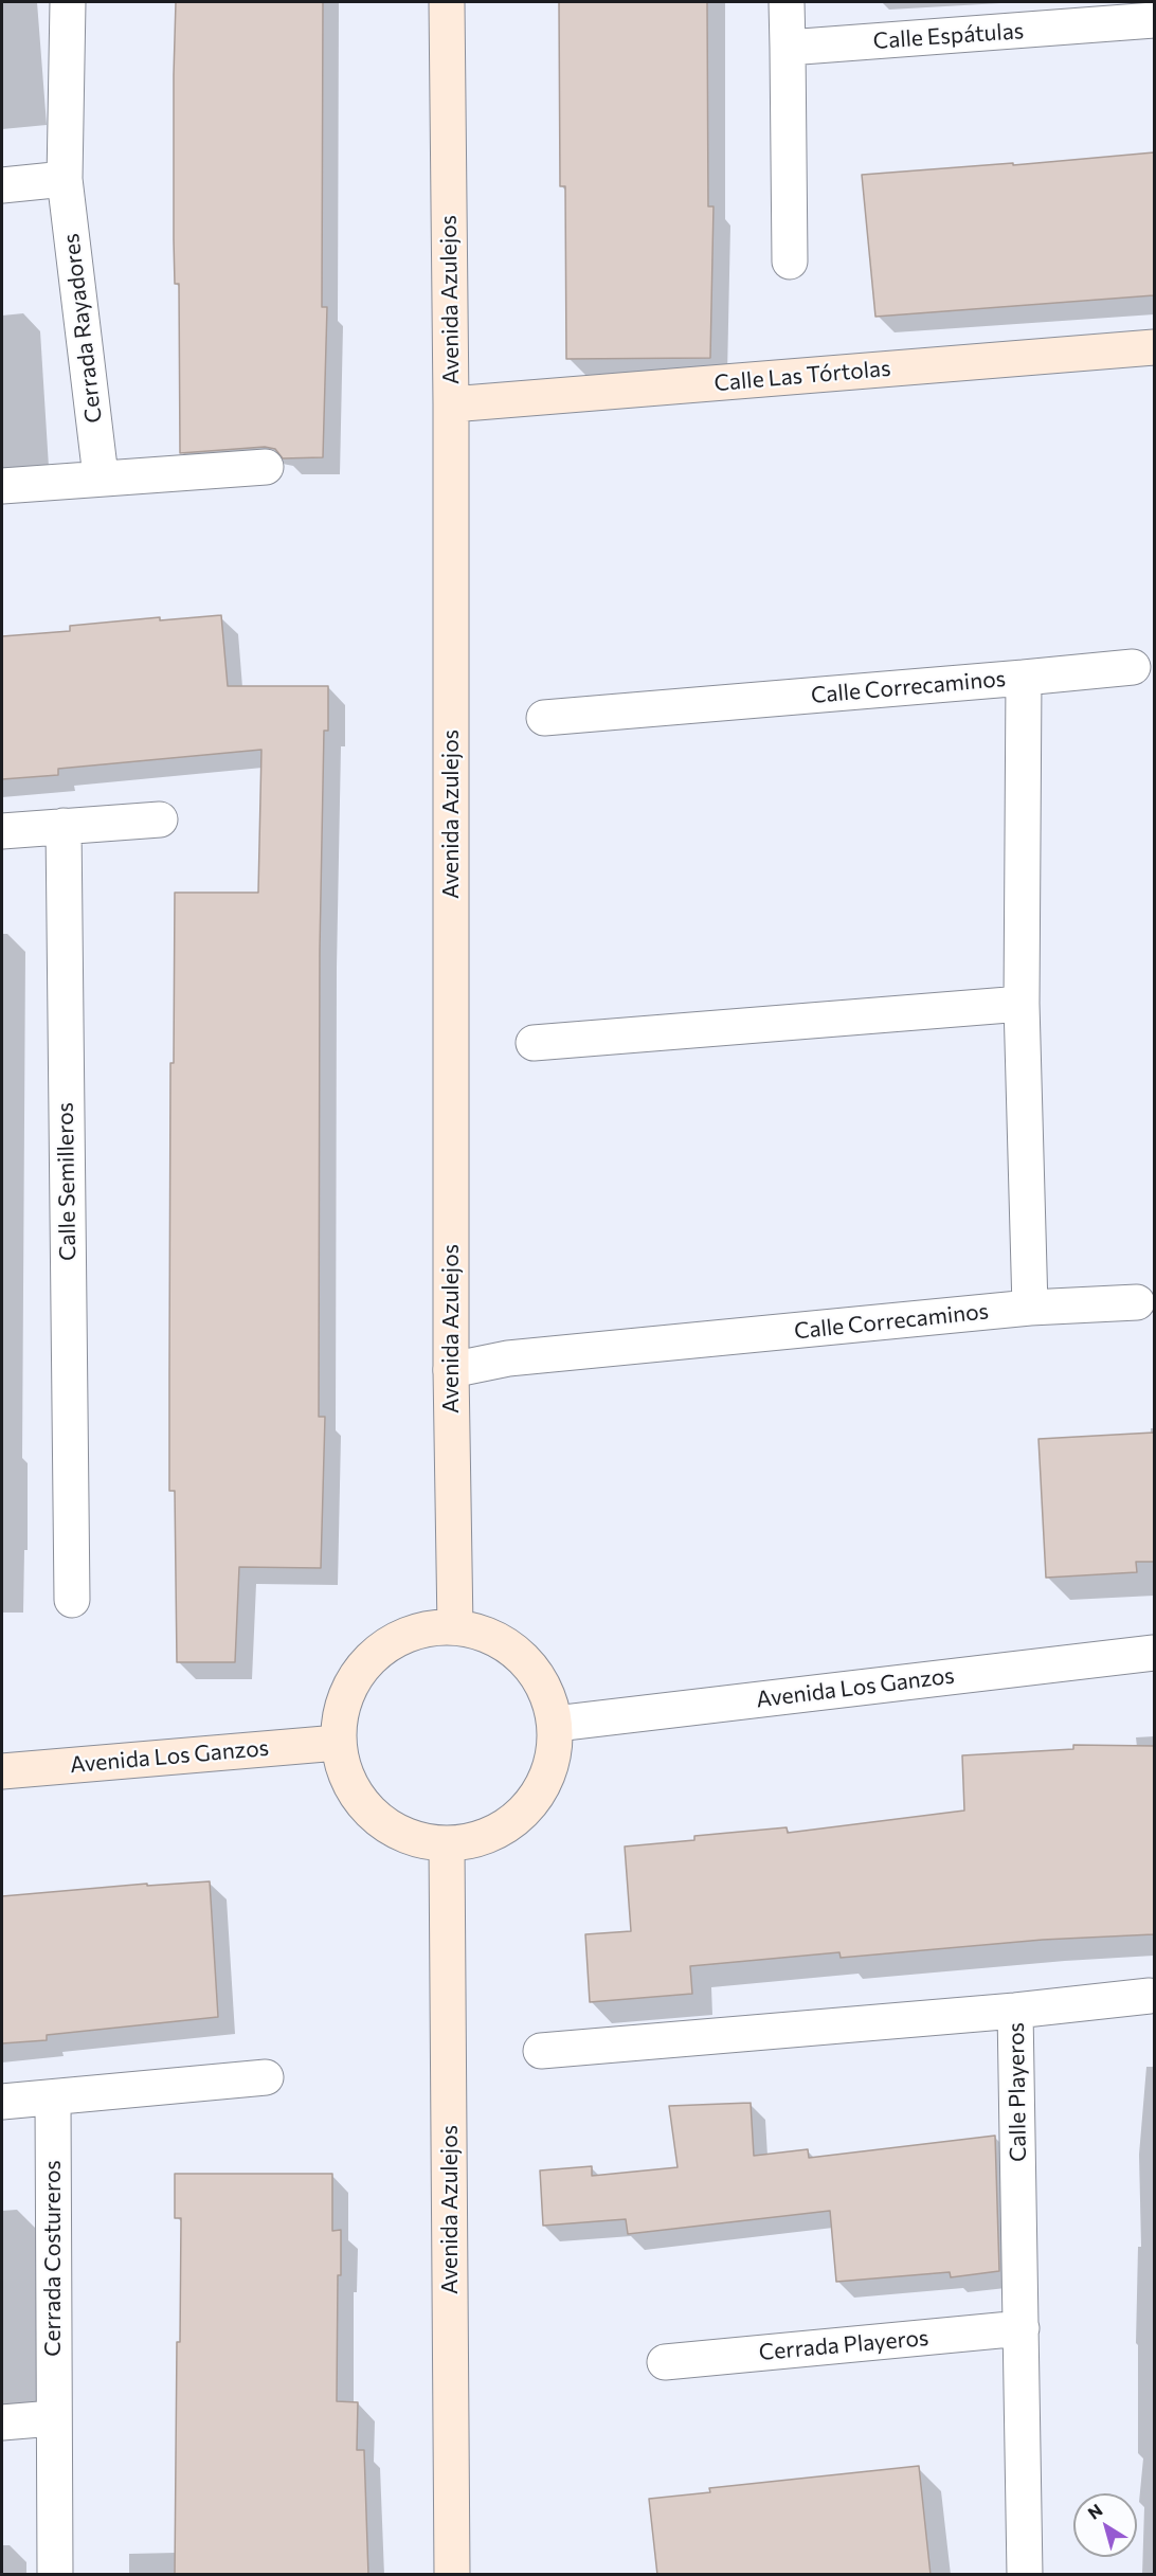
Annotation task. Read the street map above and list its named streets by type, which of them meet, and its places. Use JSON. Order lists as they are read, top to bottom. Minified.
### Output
{"streets":{"main road":["Avenida Azulejos","Calle Las Tórtolas","Avenida Los Ganzos"],"street":["Calle Espátulas","Cerrada Rayadores","Calle Correcaminos","Calle Semilleros","Calle Playeros","Cerrada Costureros","Cerrada Playeros"]},"crossings":[["Avenida Azulejos","Calle Las Tórtolas"],["Avenida Azulejos","Calle Correcaminos"],["Avenida Azulejos","Avenida Los Ganzos"],["Calle Playeros","Cerrada Playeros"]],"north":"top left"}
